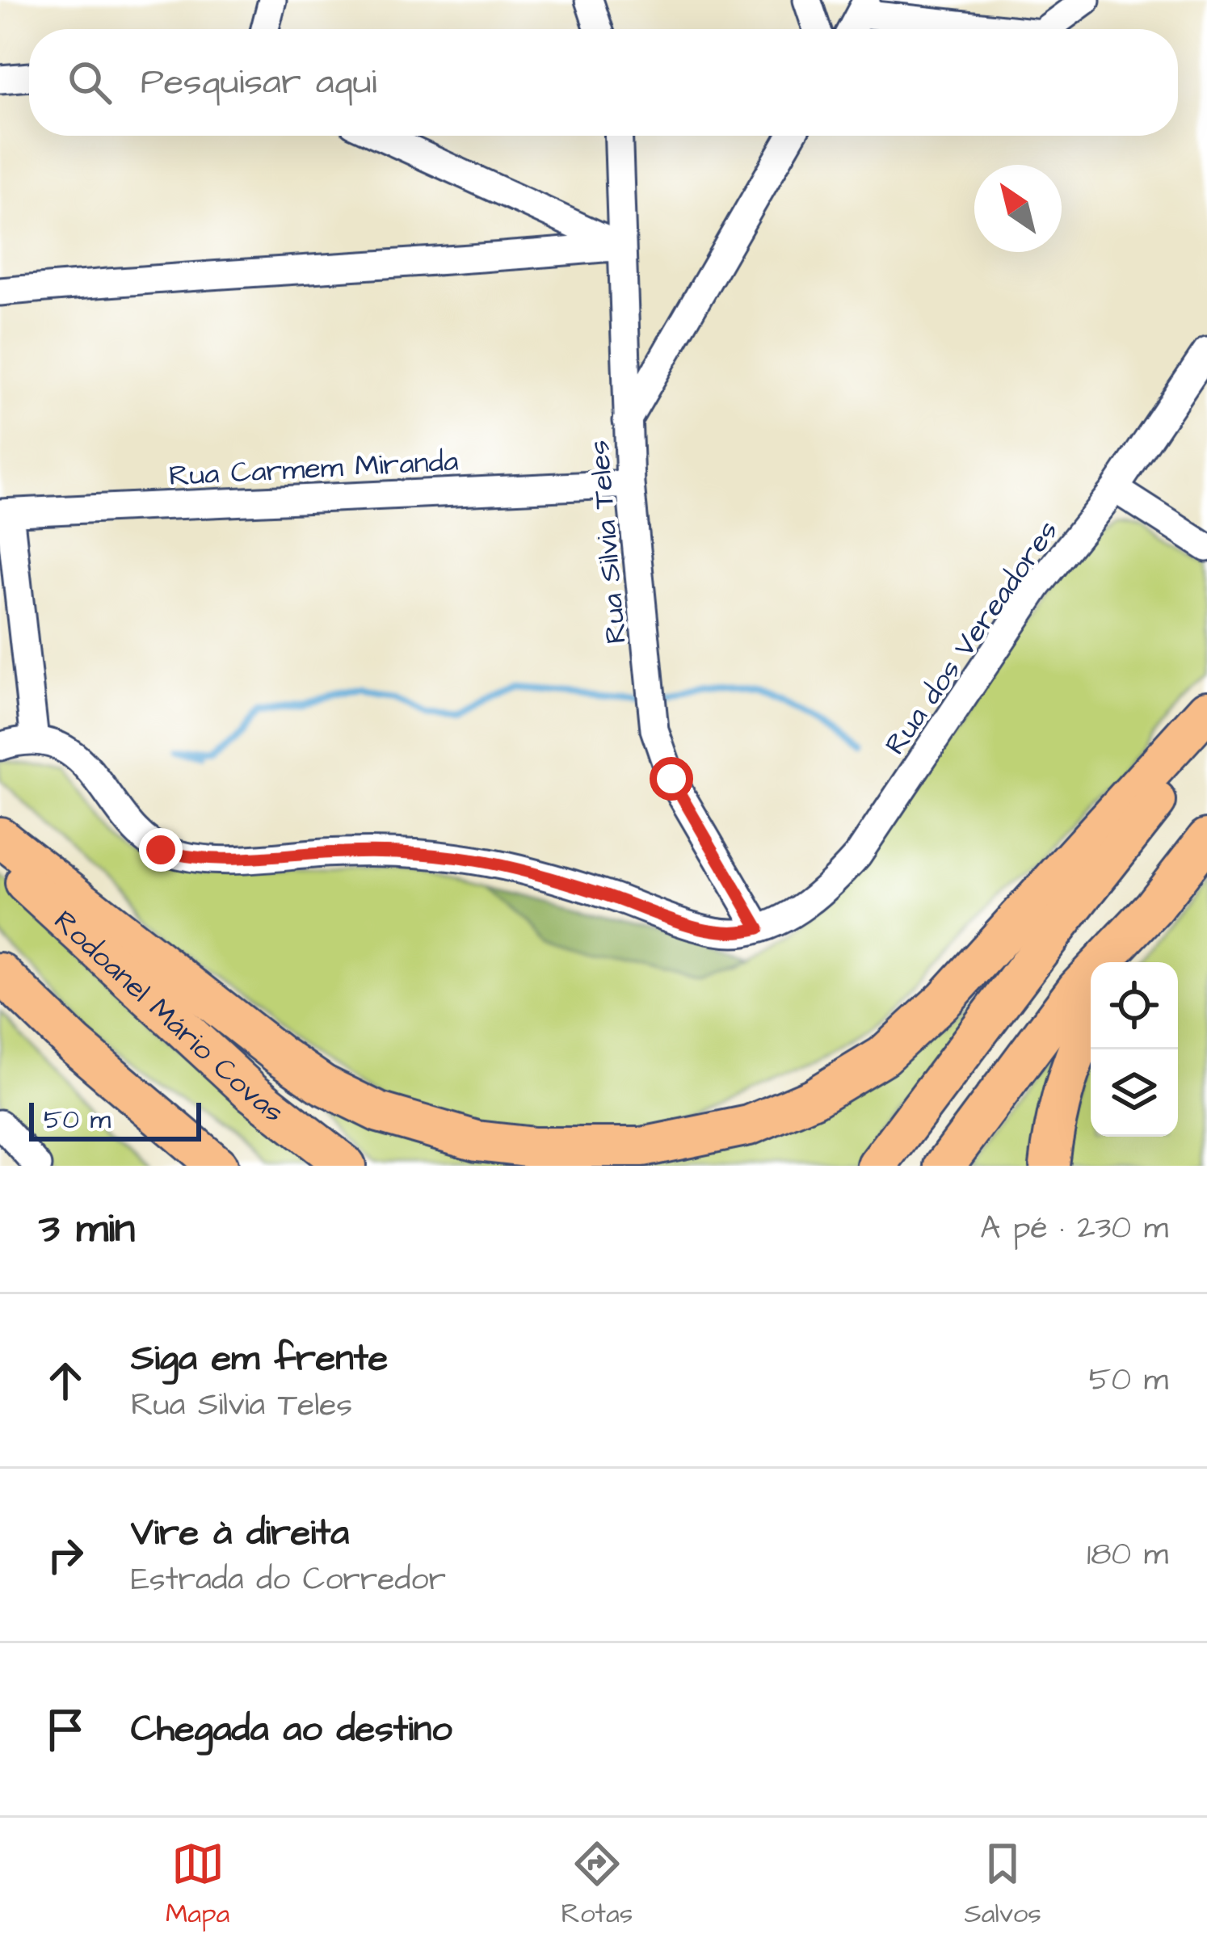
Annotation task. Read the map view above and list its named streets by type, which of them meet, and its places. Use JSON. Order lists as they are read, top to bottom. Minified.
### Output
{"streets":{"highway":["Rodoanel Mário Covas"],"street":["Rua Carmem Miranda","Rua Silvia Teles","Rua dos Vereadores"]},"crossings":[["Rua Carmem Miranda","Rua Silvia Teles"],["Rua Silvia Teles","Rua dos Vereadores"]],"scale_bar":"50 m","north":"top left","page":{"search":"Pesquisar aqui","scale":"50 m","heading":["3 min","A pé · 230 m"],"list":[["Siga em frente","Rua Silvia Teles","50 m"],["Vire à direita","Estrada do Corredor","180 m"],"Chegada ao destino"],"nav":["Mapa","Rotas","Salvos"]}}
